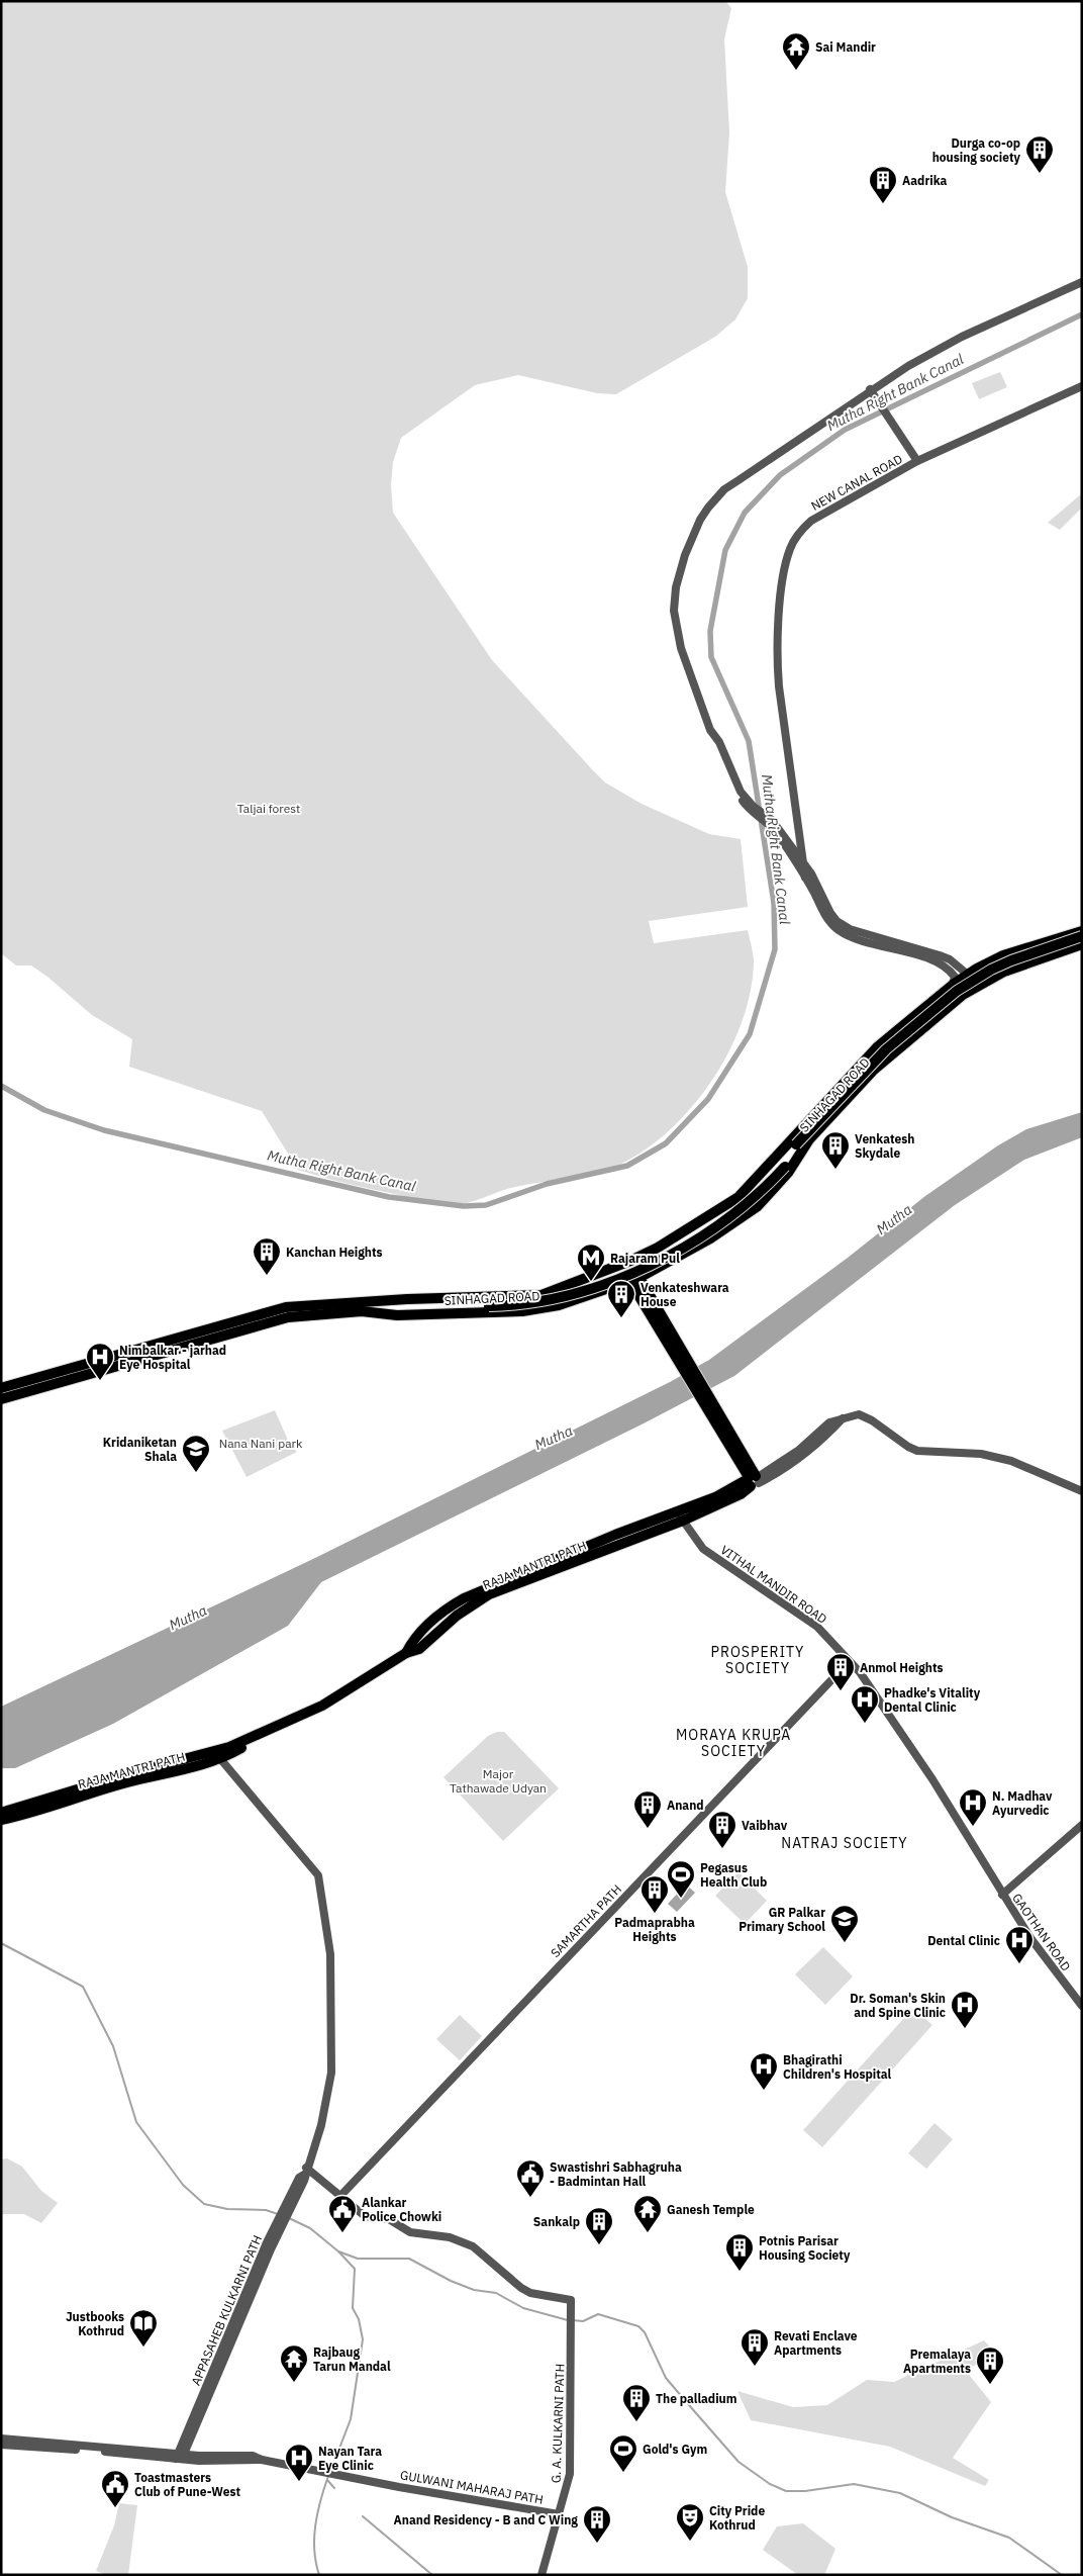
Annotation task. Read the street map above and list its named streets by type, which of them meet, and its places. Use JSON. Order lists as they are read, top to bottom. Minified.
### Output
{"streets":{"main road":["SINHAGAD ROAD","RAJA MANTRI PATH"],"street":["NEW CANAL ROAD","VITHAL MANDIR ROAD","SAMARTHA PATH","GAOTHAN ROAD","APPASAHEB KULKARNI PATH","G. A. KULKARNI PATH","GULWANI MAHARAJ PATH"]},"crossings":[["RAJA MANTRI PATH","VITHAL MANDIR ROAD"],["RAJA MANTRI PATH","APPASAHEB KULKARNI PATH"],["VITHAL MANDIR ROAD","SAMARTHA PATH"],["VITHAL MANDIR ROAD","GAOTHAN ROAD"],["SAMARTHA PATH","G. A. KULKARNI PATH"],["APPASAHEB KULKARNI PATH","GULWANI MAHARAJ PATH"],["G. A. KULKARNI PATH","GULWANI MAHARAJ PATH"]],"districts":["PROSPERITY SOCIETY","MORAYA KRUPA SOCIETY","NATRAJ SOCIETY"],"water":["Mutha Right Bank Canal","Mutha"],"parks":["Taljai forest","Nana Nani park","Major Tathawade Udyan"],"places":{"temple":["Sai Mandir","Ganesh Temple","Rajbaug Tarun Mandal"],"building":["Durga co-op housing society","Aadrika","Venkatesh Skydale","Kanchan Heights","Venkateshwara House","Anmol Heights","Anand","Vaibhav","Padmaprabha Heights","Sankalp","Potnis Parisar Housing Society","Revati Enclave Apartments","Premalaya Apartments","The palladium","Anand Residency - B and C Wing"],"metro station":["Rajaram Pul"],"hospital":["Nimbalkar - jarhad Eye Hospital","Phadke's Vitality Dental Clinic","N. Madhav Ayurvedic","Dental Clinic","Dr. Soman's Skin and Spine Clinic","Bhagirathi Children's Hospital","Nayan Tara Eye Clinic"],"school or university":["Kridaniketan Shala","GR Palkar Primary School"],"sports":["Pegasus Health Club","Gold's Gym"],"public building":["Swastishri Sabhagruha - Badmintan Hall","Alankar Police Chowki","Toastmasters Club of Pune-West"],"library":["Justbooks Kothrud"],"theatre":["City Pride Kothrud"]}}
